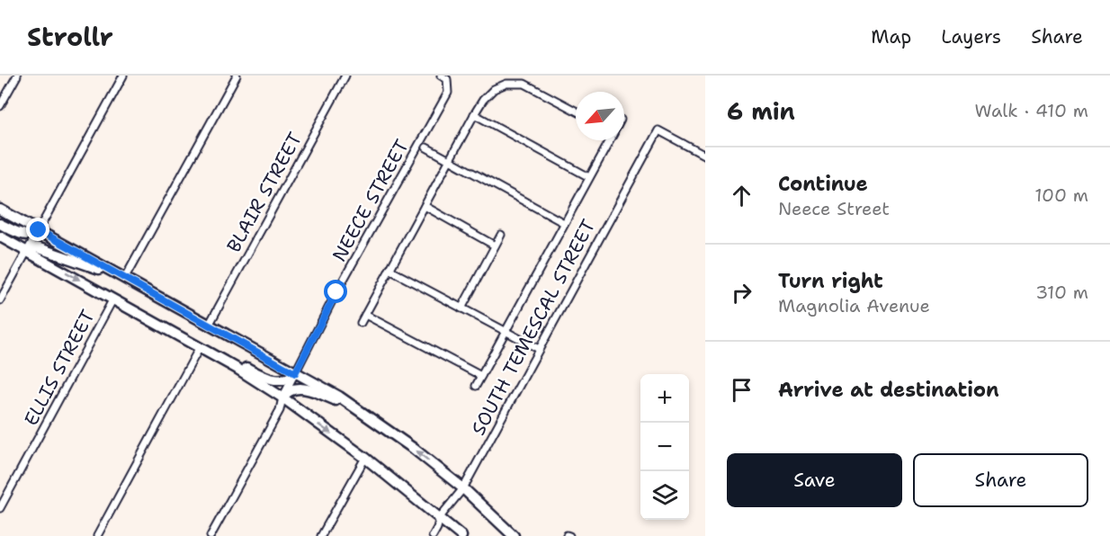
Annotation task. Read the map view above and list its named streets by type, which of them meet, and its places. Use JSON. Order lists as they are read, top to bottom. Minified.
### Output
{"streets":{"street":["BLAIR STREET","NEECE STREET","SOUTH TEMESCAL STREET","ELLIS STREET"]},"north":"bottom left","page":{"header":"Strollr","nav":["Map","Layers","Share"],"heading":["6 min","Walk · 410 m"],"list":[["Continue","Neece Street","100 m"],["Turn right","Magnolia Avenue","310 m"],"Arrive at destination"],"map_buttons":["+","−"],"buttons":["Save","Share"]}}
